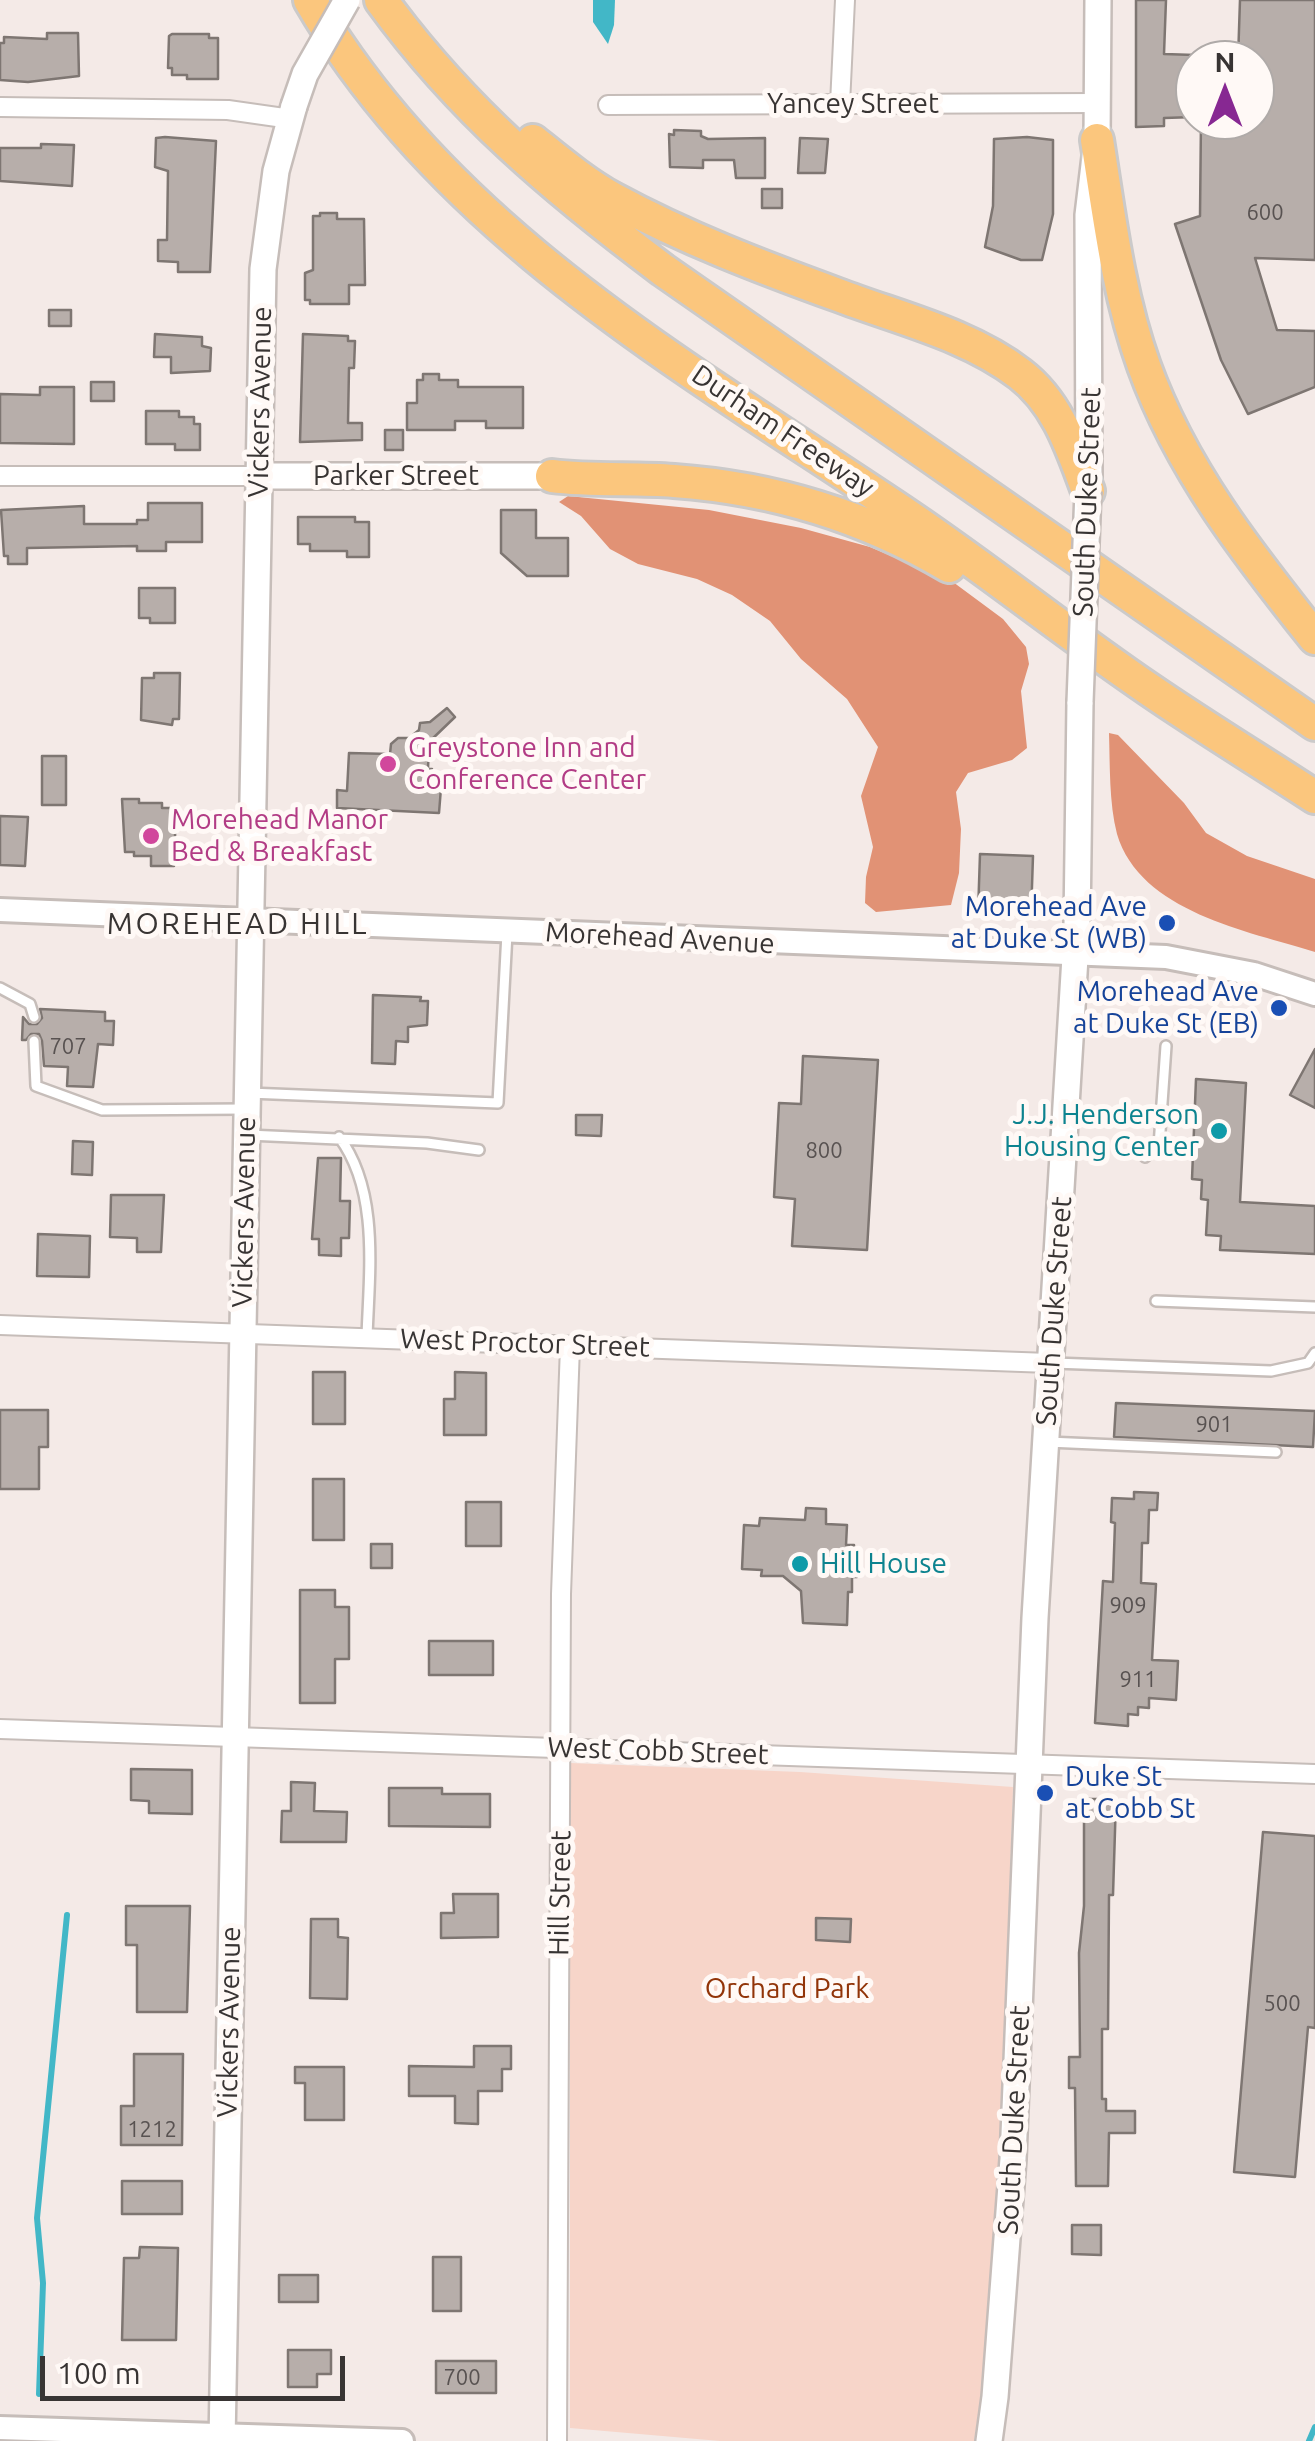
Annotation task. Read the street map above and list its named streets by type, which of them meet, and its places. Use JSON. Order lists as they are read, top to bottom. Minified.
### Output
{"streets":{"highway":["Durham Freeway"],"main road":["Vickers Avenue","Parker Street","South Duke Street"],"street":["Yancey Street","Morehead Avenue","West Proctor Street","West Cobb Street","Hill Street"]},"crossings":[["Yancey Street","South Duke Street"],["Vickers Avenue","Parker Street"],["Vickers Avenue","Morehead Avenue"],["Vickers Avenue","West Proctor Street"],["Vickers Avenue","West Cobb Street"],["South Duke Street","Morehead Avenue"],["South Duke Street","West Proctor Street"],["South Duke Street","West Cobb Street"],["West Proctor Street","Hill Street"],["West Cobb Street","Hill Street"]],"districts":["MOREHEAD HILL"],"parks":["Orchard Park"],"places":["Greystone Inn and Conference Center","Morehead Manor Bed & Breakfast","Morehead Ave at Duke St (WB)","Morehead Ave at Duke St (EB)","J.J. Henderson Housing Center","Hill House","Duke St at Cobb St"],"house_numbers":["600","707","800","901","909","911","500","1212","700"],"scale_bar":"100 m","north":"top"}
